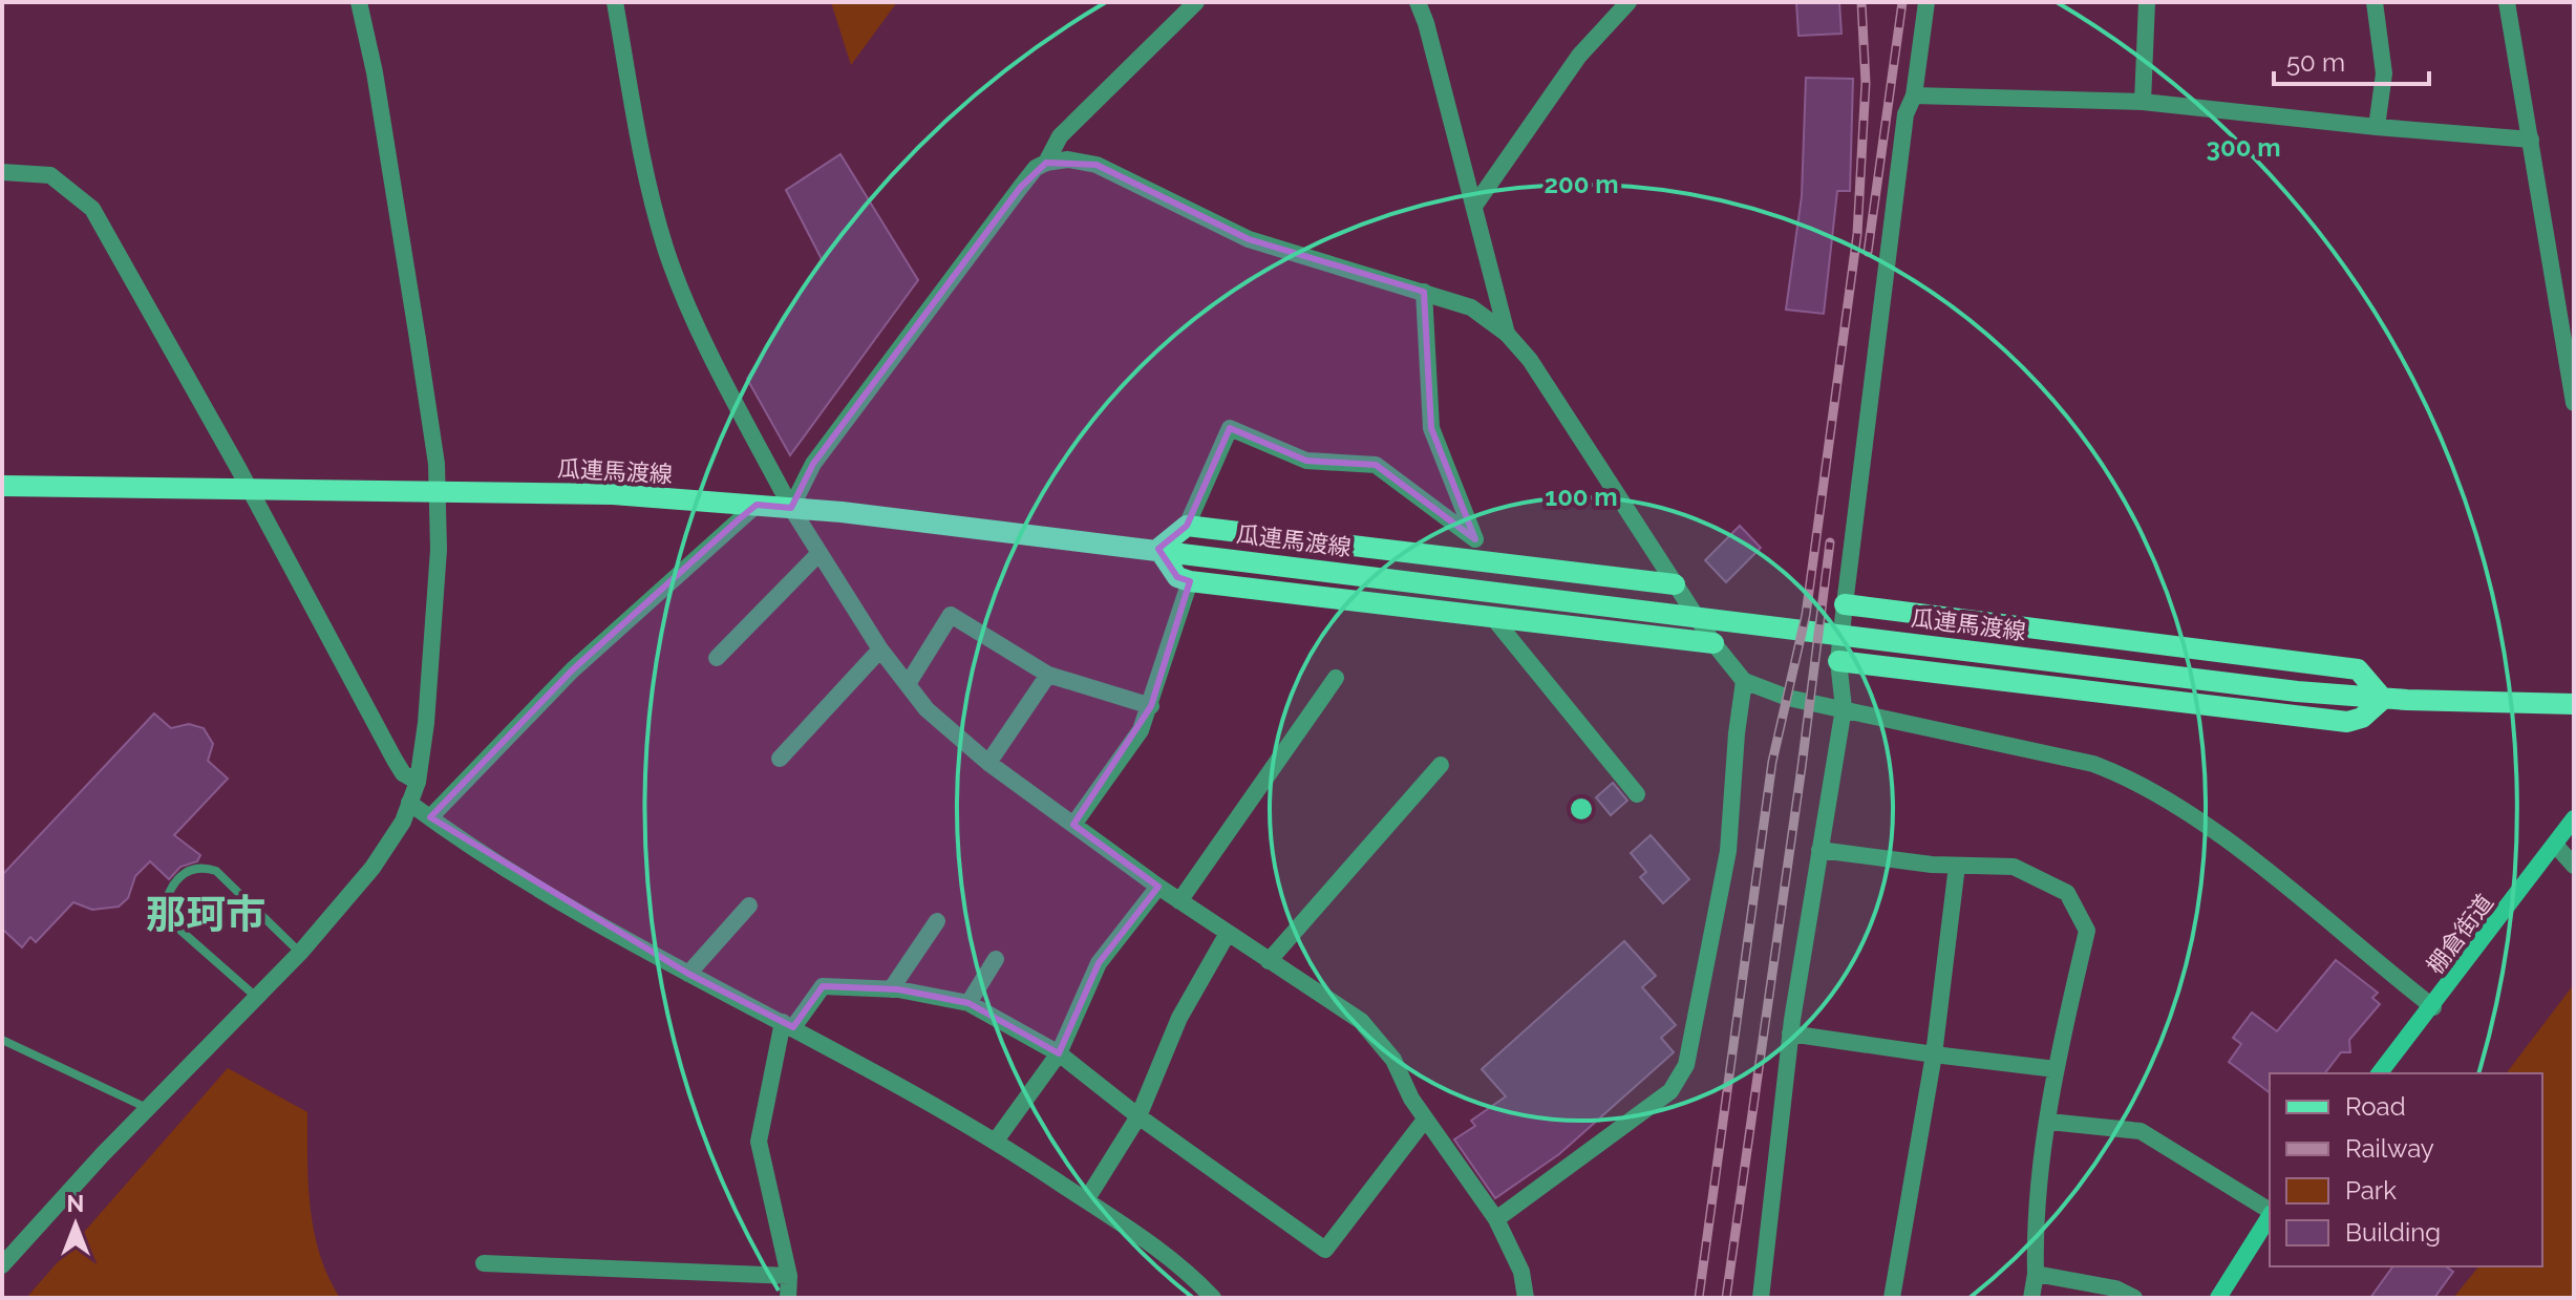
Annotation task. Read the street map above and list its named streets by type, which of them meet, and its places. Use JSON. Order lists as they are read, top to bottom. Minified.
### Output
{"streets":{"main road":["瓜連馬渡線","棚倉街道"]},"districts":["那珂市"],"legend":["Road","Railway","Park","Building"],"scale_bar":"50 m","north":"top","rings":["300 m","200 m","100 m"]}
